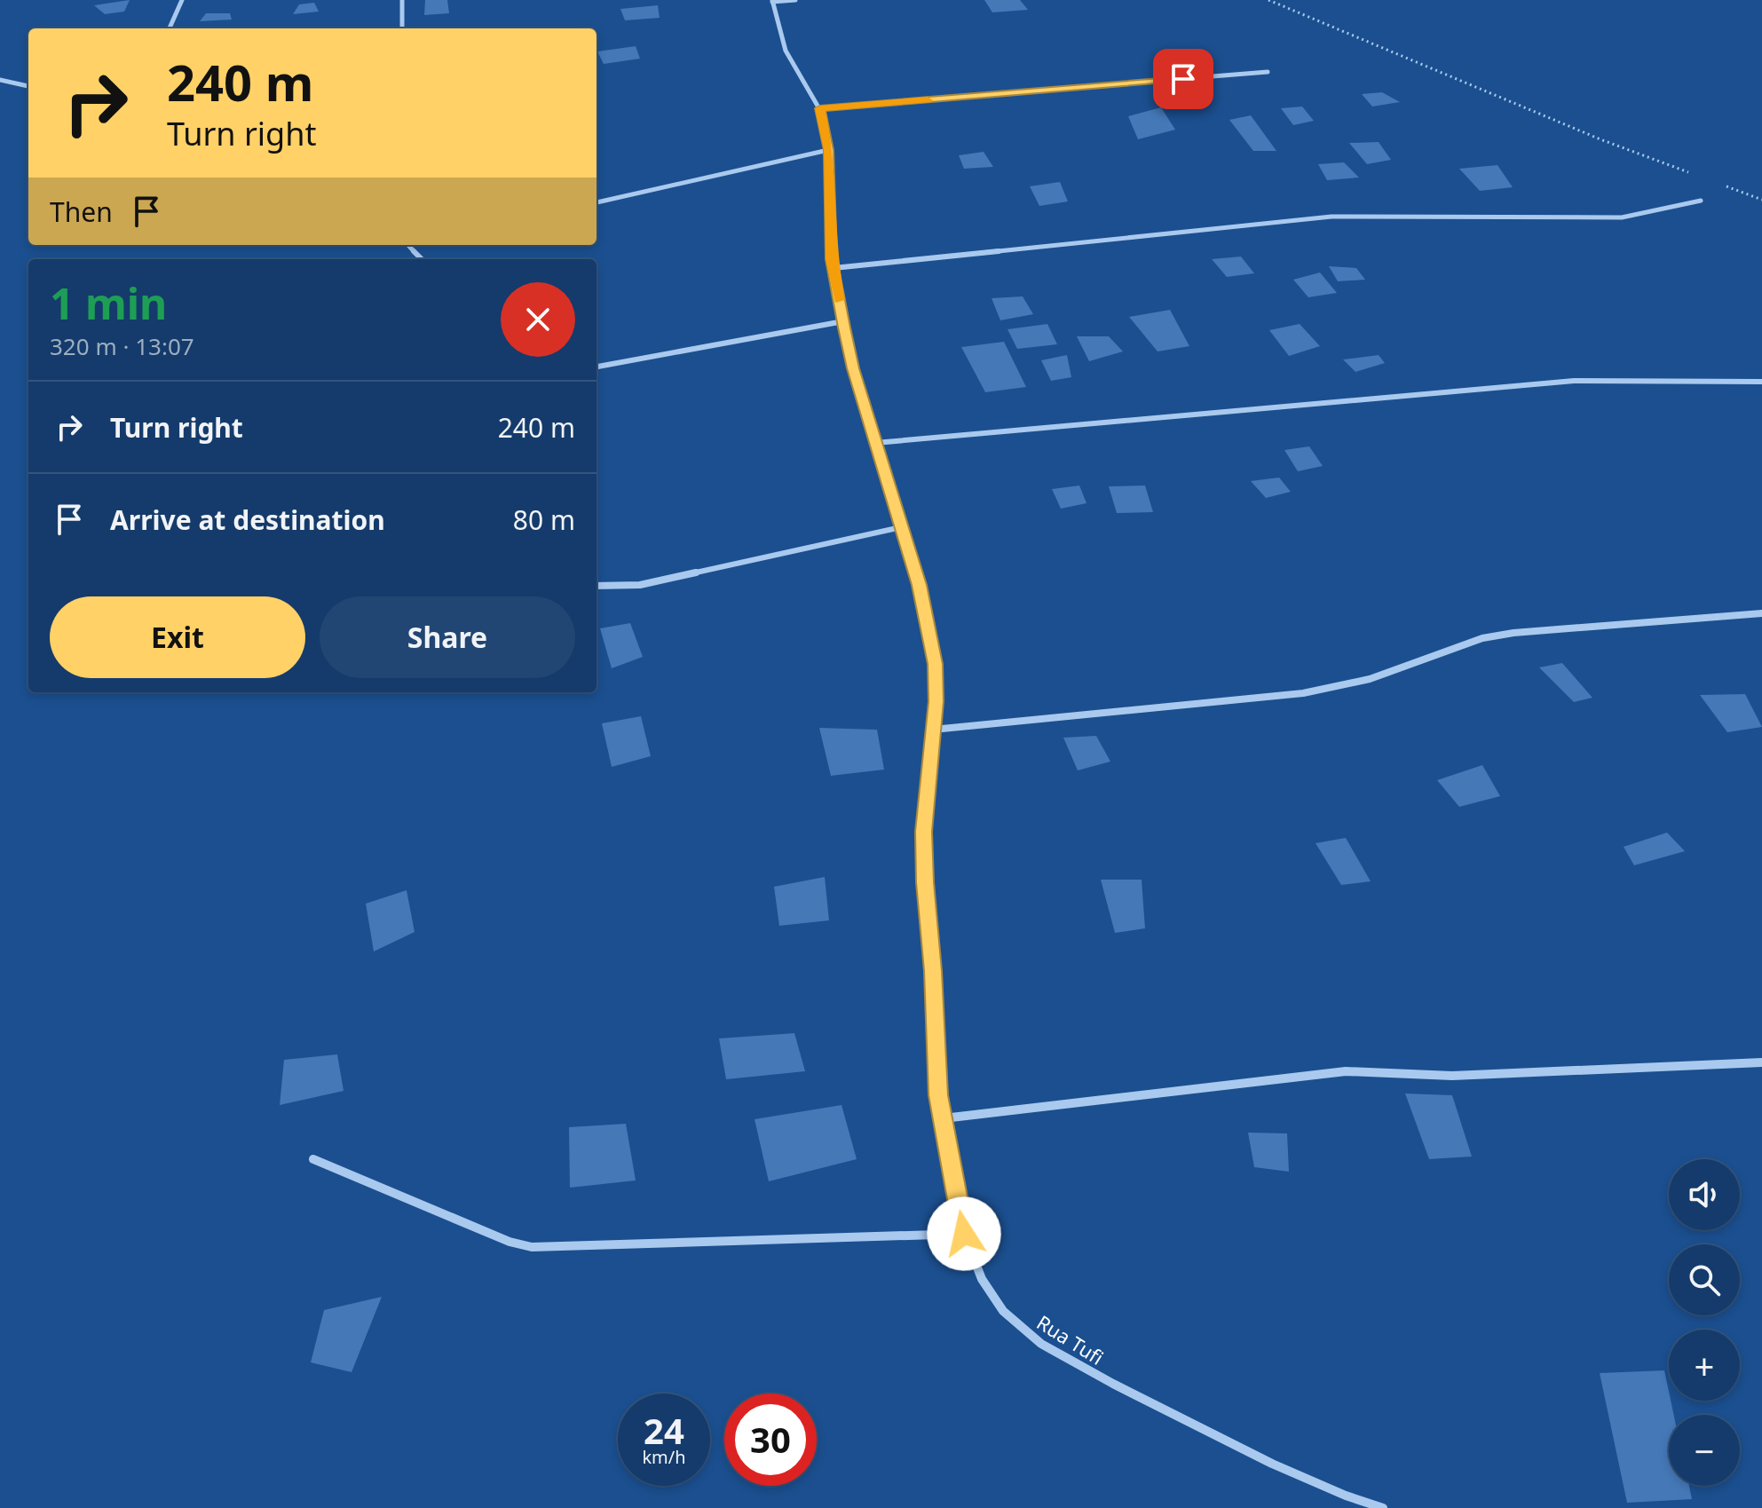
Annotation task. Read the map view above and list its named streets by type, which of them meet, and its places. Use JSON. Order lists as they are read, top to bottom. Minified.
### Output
{"streets":{"street":["Rua Tufi"]},"page":{"turn":["240 m","Turn right"],"then":"Then","heading":["1 min","320 m · 13:07"],"list":[{"name":"Turn right","value":"240 m"},{"name":"Arrive at destination","value":"80 m"}],"buttons":["Exit","Share"],"map_buttons":["+","−"],"speed":"24 km/h","limit":"30"}}
